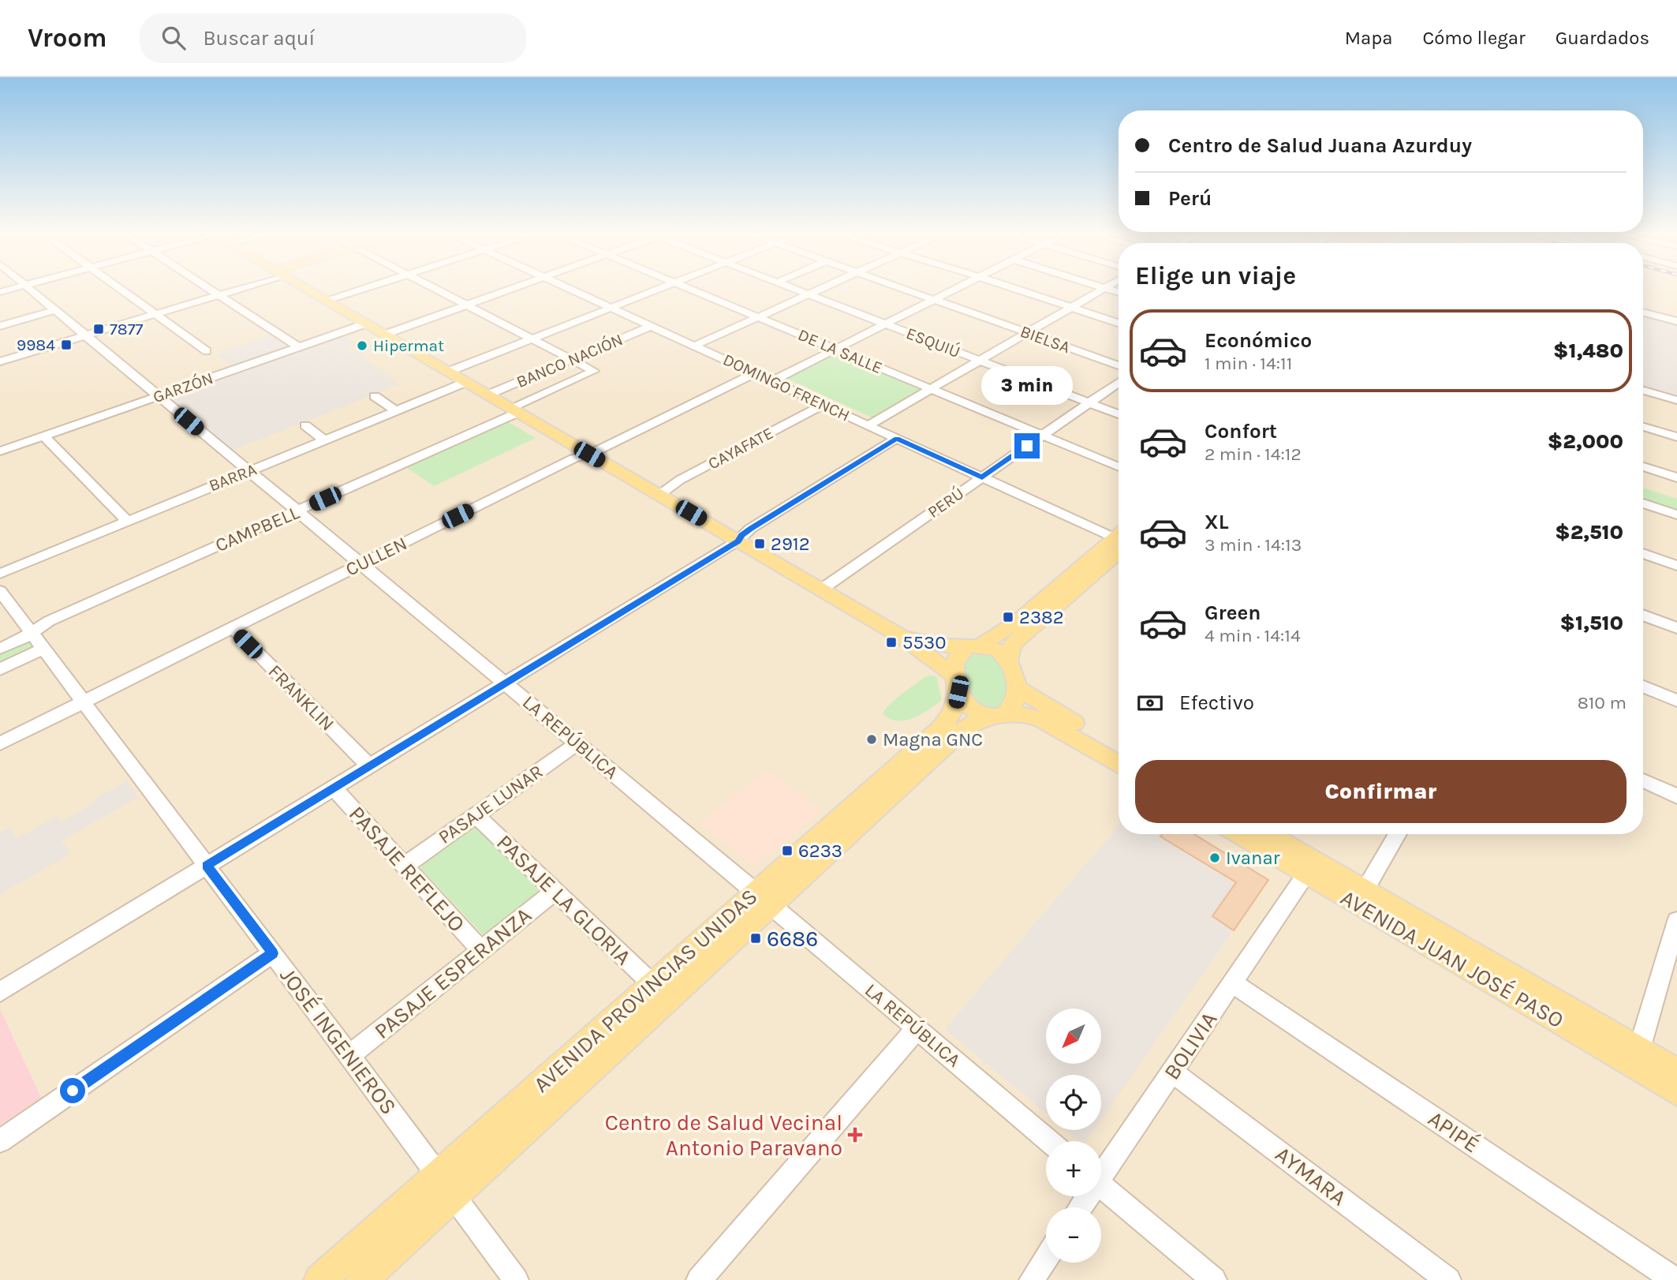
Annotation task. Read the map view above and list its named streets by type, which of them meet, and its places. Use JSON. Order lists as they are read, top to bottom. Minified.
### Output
{"streets":{"main road":["AVENIDA JUAN JOSÉ PASO","AVENIDA PROVINCIAS UNIDAS"],"street":["BIELSA","ESQUIÚ","DE LA SALLE","BANCO NACIÓN","GARZÓN","DOMINGO FRENCH","CAYAFATE","BARRA","PERÚ","CAMPBELL","CULLEN","FRANKLIN","LA REPÚBLICA","PASAJE LUNAR","PASAJE REFLEJO","PASAJE LA GLORIA","PASAJE ESPERANZA","JOSÉ INGENIEROS","BOLIVIA","APIPÉ","AYMARA"]},"crossings":[["ESQUIÚ","PERÚ"],["DE LA SALLE","PERÚ"],["BANCO NACIÓN","DOMINGO FRENCH"],["BANCO NACIÓN","CAMPBELL"],["GARZÓN","LA REPÚBLICA"],["DOMINGO FRENCH","CAYAFATE"],["DOMINGO FRENCH","PERÚ"],["DOMINGO FRENCH","CULLEN"],["BARRA","LA REPÚBLICA"],["CAMPBELL","LA REPÚBLICA"],["CAMPBELL","JOSÉ INGENIEROS"],["CULLEN","FRANKLIN"],["CULLEN","LA REPÚBLICA"],["CULLEN","JOSÉ INGENIEROS"],["LA REPÚBLICA","PASAJE LUNAR"],["LA REPÚBLICA","AVENIDA PROVINCIAS UNIDAS"],["PASAJE LUNAR","PASAJE REFLEJO"],["PASAJE LUNAR","PASAJE LA GLORIA"],["PASAJE REFLEJO","PASAJE ESPERANZA"],["PASAJE LA GLORIA","PASAJE ESPERANZA"],["PASAJE LA GLORIA","AVENIDA PROVINCIAS UNIDAS"],["AVENIDA JUAN JOSÉ PASO","BOLIVIA"],["PASAJE ESPERANZA","JOSÉ INGENIEROS"],["AVENIDA PROVINCIAS UNIDAS","JOSÉ INGENIEROS"],["BOLIVIA","APIPÉ"],["BOLIVIA","AYMARA"]],"places":{"transit":["7877","9984","2912","2382","5530","6233","6686"],"other":["Hipermat","Magna GNC","Ivanar"],"health":["Centro de Salud Vecinal Antonio Paravano"]},"north":"bottom left","page":{"header":"Vroom","search":"Buscar aquí","nav":["Mapa","Cómo llegar","Guardados"],"banner":["Centro de Salud Juana Azurduy","Perú"],"heading":"Elige un viaje","list":[{"name":"Económico","note":"1 min · 14:11","value":"$1,480"},{"name":"Confort","note":"2 min · 14:12","value":"$2,000"},{"name":"XL","note":"3 min · 14:13","value":"$2,510"},{"name":"Green","note":"4 min · 14:14","value":"$1,510"}],"bubble":"3 min","pay":["Efectivo","810 m"],"buttons":"Confirmar","map_buttons":["+","−"]}}
